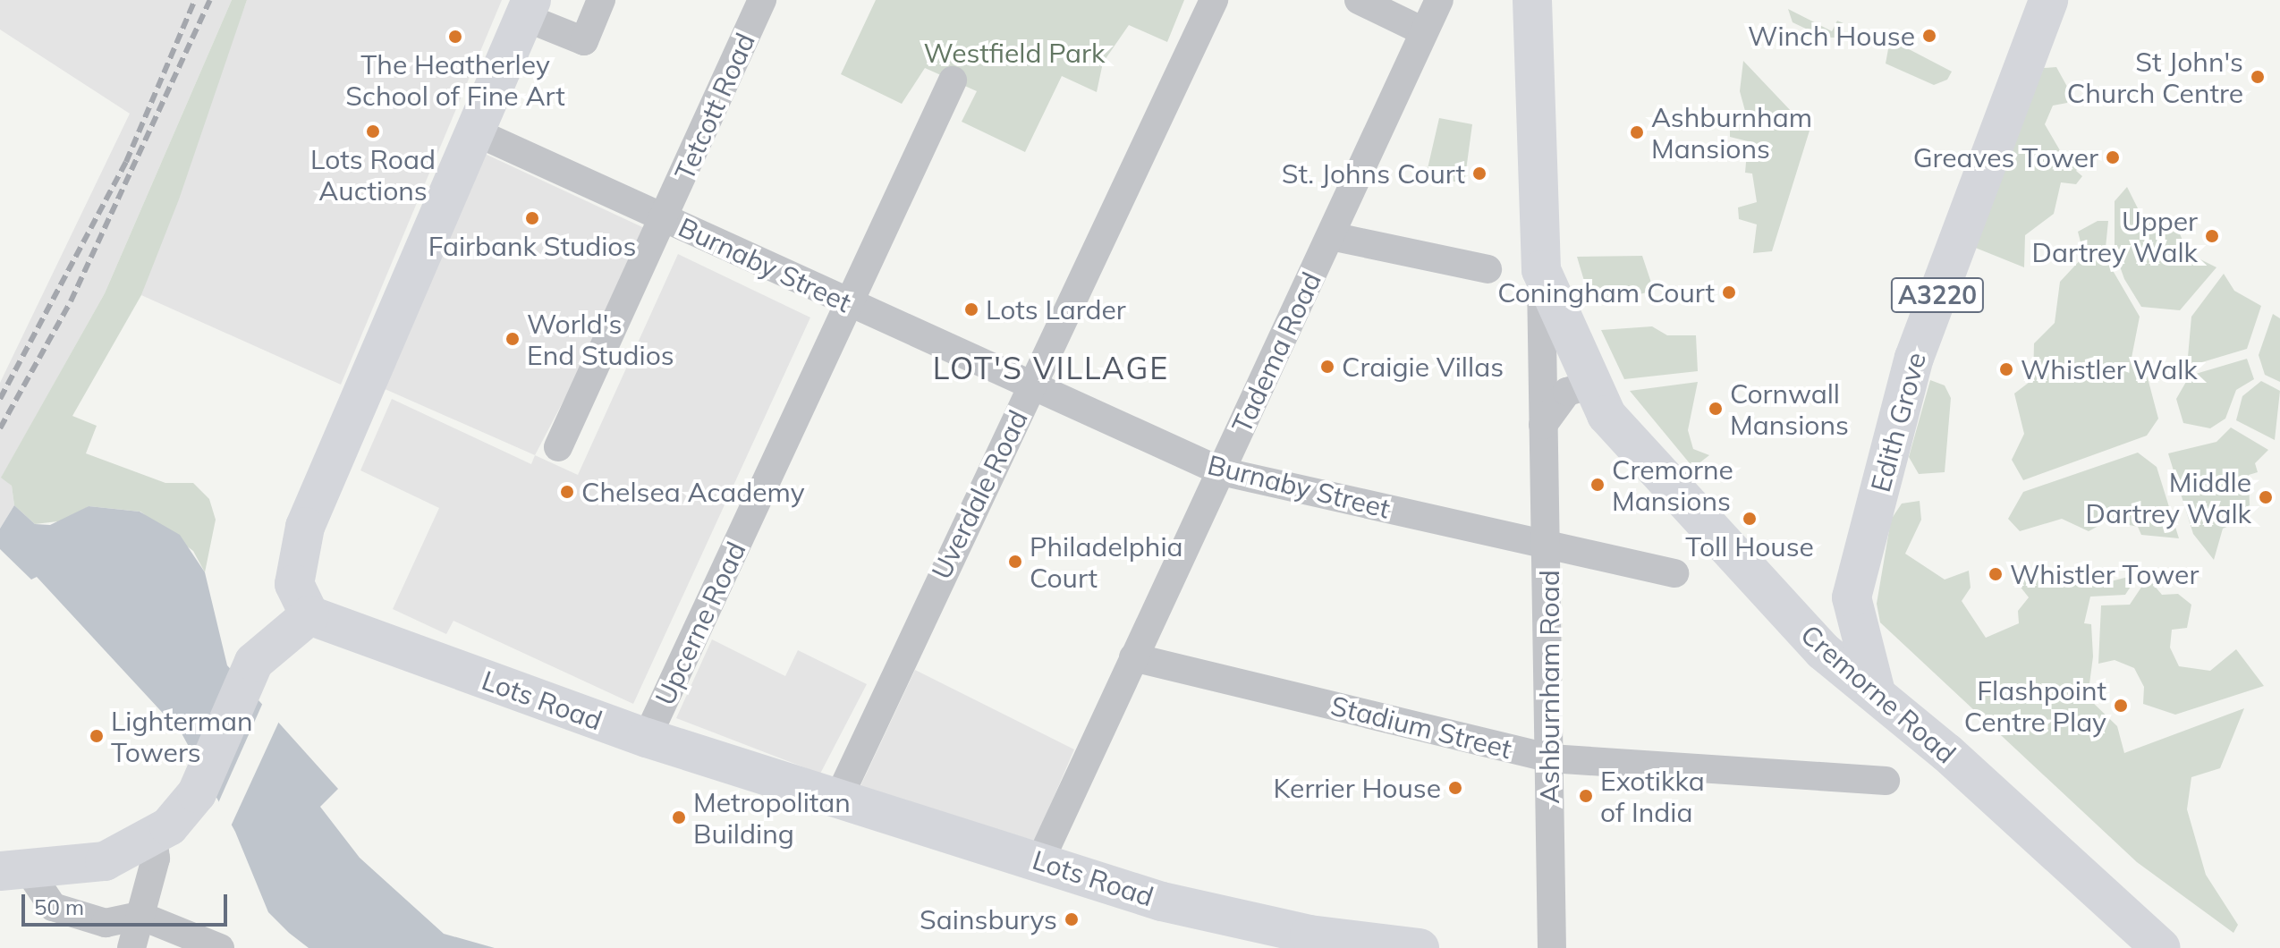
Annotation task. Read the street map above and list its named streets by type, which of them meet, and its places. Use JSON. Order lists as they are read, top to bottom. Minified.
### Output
{"streets":{"main road":["A3220","Edith Grove","Ashburnham Road","Cremorne Road","Lots Road"],"street":["Tetcott Road","Burnaby Street","Tadema Road","Uverdale Road","Upcerne Road","Stadium Street"]},"crossings":[["Tetcott Road","Burnaby Street"],["Burnaby Street","Tadema Road"],["Burnaby Street","Uverdale Road"],["Burnaby Street","Upcerne Road"],["Burnaby Street","Ashburnham Road"],["Tadema Road","Lots Road"],["Tadema Road","Stadium Street"],["Edith Grove","Cremorne Road"],["Uverdale Road","Lots Road"],["Upcerne Road","Lots Road"],["Ashburnham Road","Cremorne Road"],["Ashburnham Road","Stadium Street"]],"districts":["LOT'S VILLAGE"],"parks":["Westfield Park"],"places":["Winch House","The Heatherley School of Fine Art","St John's Church Centre","Lots Road Auctions","Ashburnham Mansions","Greaves Tower","St. Johns Court","Fairbank Studios","Upper Dartrey Walk","Coningham Court","Lots Larder","World's End Studios","Craigie Villas","Whistler Walk","Cornwall Mansions","Cremorne Mansions","Chelsea Academy","Middle Dartrey Walk","Toll House","Philadelphia Court","Whistler Tower","Flashpoint Centre Play","Lighterman Towers","Kerrier House","Exotikka of India","Metropolitan Building","Sainsburys"],"scale_bar":"50 m"}
